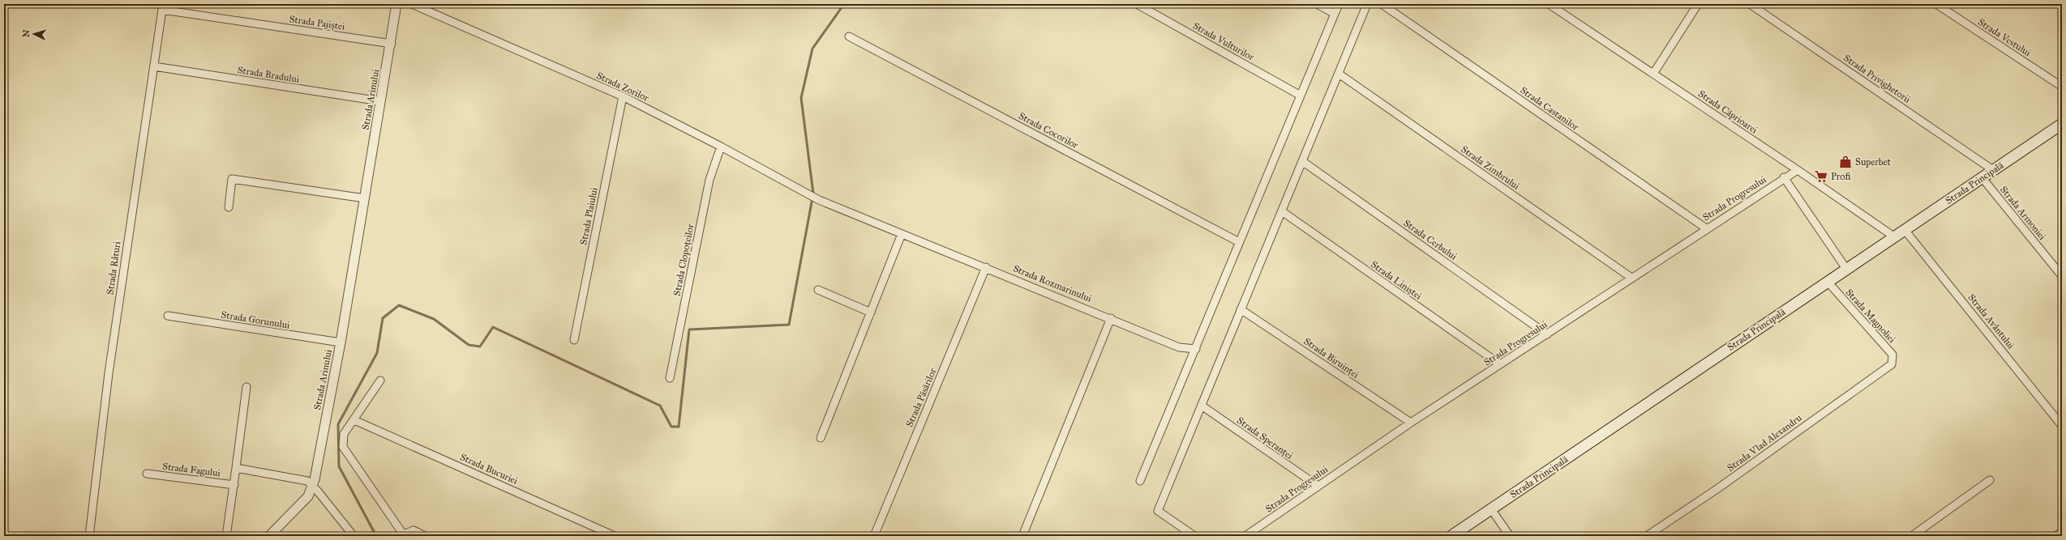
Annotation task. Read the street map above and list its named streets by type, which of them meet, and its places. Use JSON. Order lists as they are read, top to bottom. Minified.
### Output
{"streets":{"main road":["Strada Principală"],"street":["Strada Pajiștei","Strada Vestului","Strada Vulturilor","Strada Bradului","Strada Privighetorii","Strada Zorilor","Strada Arinului","Strada Castanilor","Strada Căprioarei","Strada Cocorilor","Strada Zimbrului","Strada Progresului","Strada Armoniei","Strada Plaiului","Strada Cerbului","Strada Clopoțeilor","Strada Râturi","Strada Liniștei","Strada Rozmarinului","Strada Magnoliei","Strada Gorunului","Strada Avântului","Strada Biruinței","Strada Păsărilor","Strada Speranței","Strada Vlad Alexandru","Strada Bucuriei","Strada Fagului"]},"crossings":[["Strada Pajiștei","Strada Arinului"],["Strada Pajiștei","Strada Râturi"],["Strada Bradului","Strada Arinului"],["Strada Bradului","Strada Râturi"],["Strada Privighetorii","Strada Principală"],["Strada Zorilor","Strada Plaiului"],["Strada Zorilor","Strada Clopoțeilor"],["Strada Zorilor","Strada Rozmarinului"],["Strada Arinului","Strada Gorunului"],["Strada Castanilor","Strada Progresului"],["Strada Căprioarei","Strada Principală"],["Strada Căprioarei","Strada Progresului"],["Strada Zimbrului","Strada Progresului"],["Strada Principală","Strada Armoniei"],["Strada Principală","Strada Magnoliei"],["Strada Principală","Strada Avântului"],["Strada Progresului","Strada Cerbului"],["Strada Progresului","Strada Liniștei"],["Strada Progresului","Strada Biruinței"],["Strada Progresului","Strada Speranței"],["Strada Rozmarinului","Strada Păsărilor"],["Strada Magnoliei","Strada Vlad Alexandru"]],"places":{"shop":["Superbet"],"supermarket":["Profi"]},"north":"left"}
